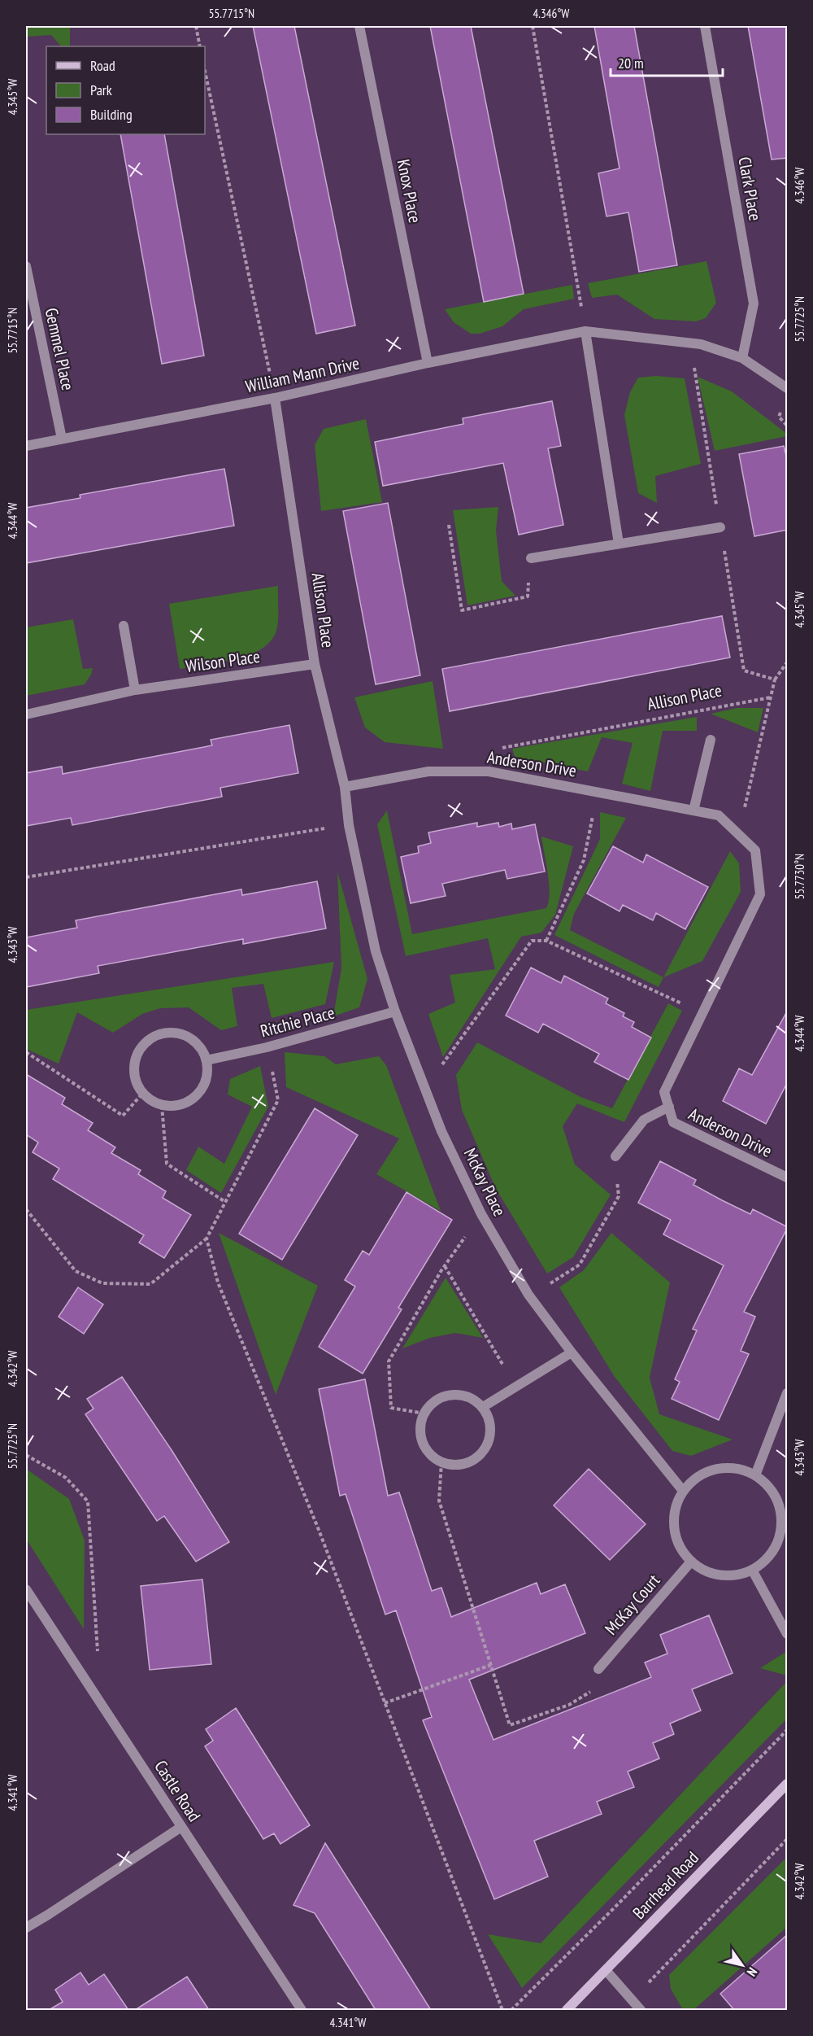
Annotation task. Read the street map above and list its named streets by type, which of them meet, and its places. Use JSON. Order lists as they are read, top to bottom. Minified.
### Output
{"streets":{"street":["Clark Place","Knox Place","Gemmel Place","William Mann Drive","Allison Place","Wilson Place","Anderson Drive","Ritchie Place","McKay Place","McKay Court","Castle Road","Barrhead Road"]},"crossings":[["Clark Place","William Mann Drive"],["Knox Place","William Mann Drive"],["Gemmel Place","William Mann Drive"],["William Mann Drive","Allison Place"],["Allison Place","Wilson Place"],["Allison Place","Anderson Drive"],["Allison Place","Ritchie Place"],["Allison Place","McKay Place"],["Ritchie Place","McKay Place"],["McKay Place","McKay Court"]],"legend":["Road","Park","Building"],"scale_bar":"20 m","north":"bottom right","coordinates":["55.7715°N","4.346°W","4.345°W","55.7725°N","4.344°W","55.7730°N","4.343°W","4.342°W","4.341°W"]}
